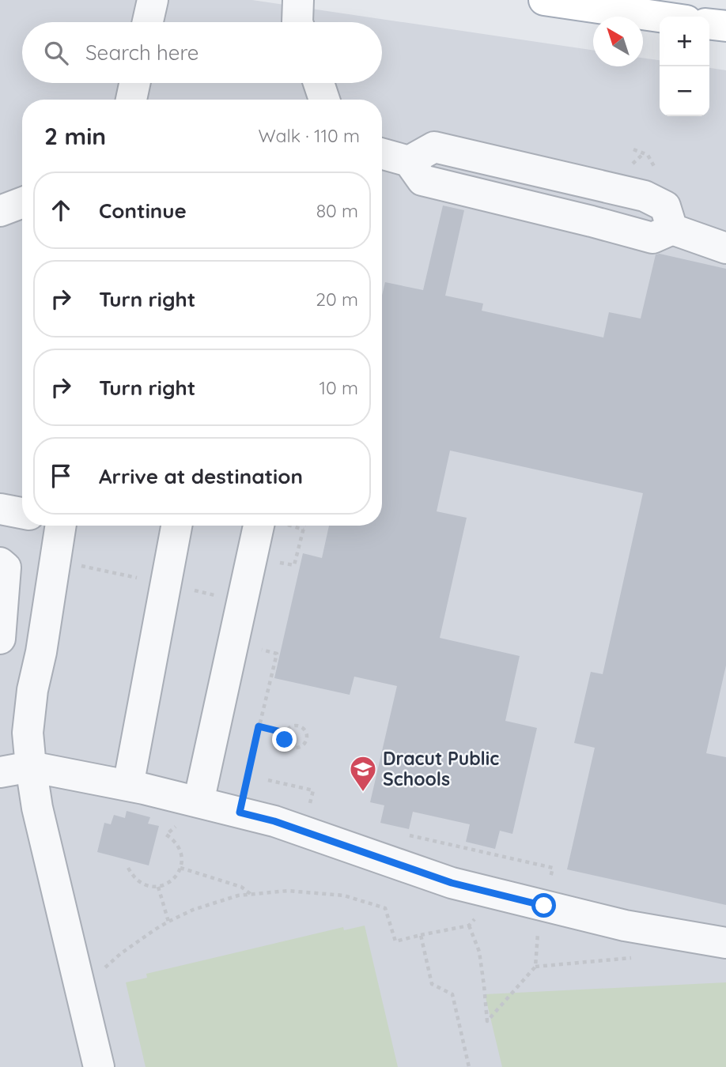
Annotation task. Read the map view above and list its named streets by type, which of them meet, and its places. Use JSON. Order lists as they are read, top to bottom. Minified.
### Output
{"places":{"school or university":["Dracut Public Schools"]},"north":"top left","page":{"map_buttons":["+","−"],"search":"Search here","heading":["2 min","Walk · 110 m"],"list":[["Continue","80 m"],["Turn right","20 m"],["Turn right","10 m"],"Arrive at destination"]}}
